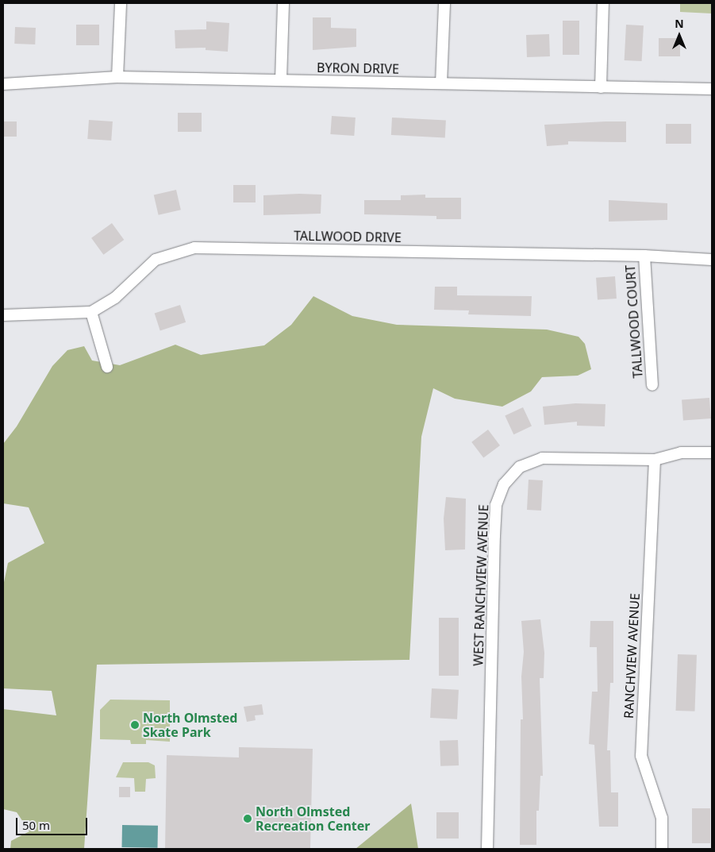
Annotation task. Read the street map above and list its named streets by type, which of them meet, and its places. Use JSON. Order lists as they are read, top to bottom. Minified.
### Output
{"streets":{"street":["BYRON DRIVE","TALLWOOD DRIVE","TALLWOOD COURT","WEST RANCHVIEW AVENUE","RANCHVIEW AVENUE"]},"crossings":[["TALLWOOD DRIVE","TALLWOOD COURT"],["WEST RANCHVIEW AVENUE","RANCHVIEW AVENUE"]],"places":["North Olmsted Skate Park","North Olmsted Recreation Center"],"scale_bar":"50 m","north":"top"}
